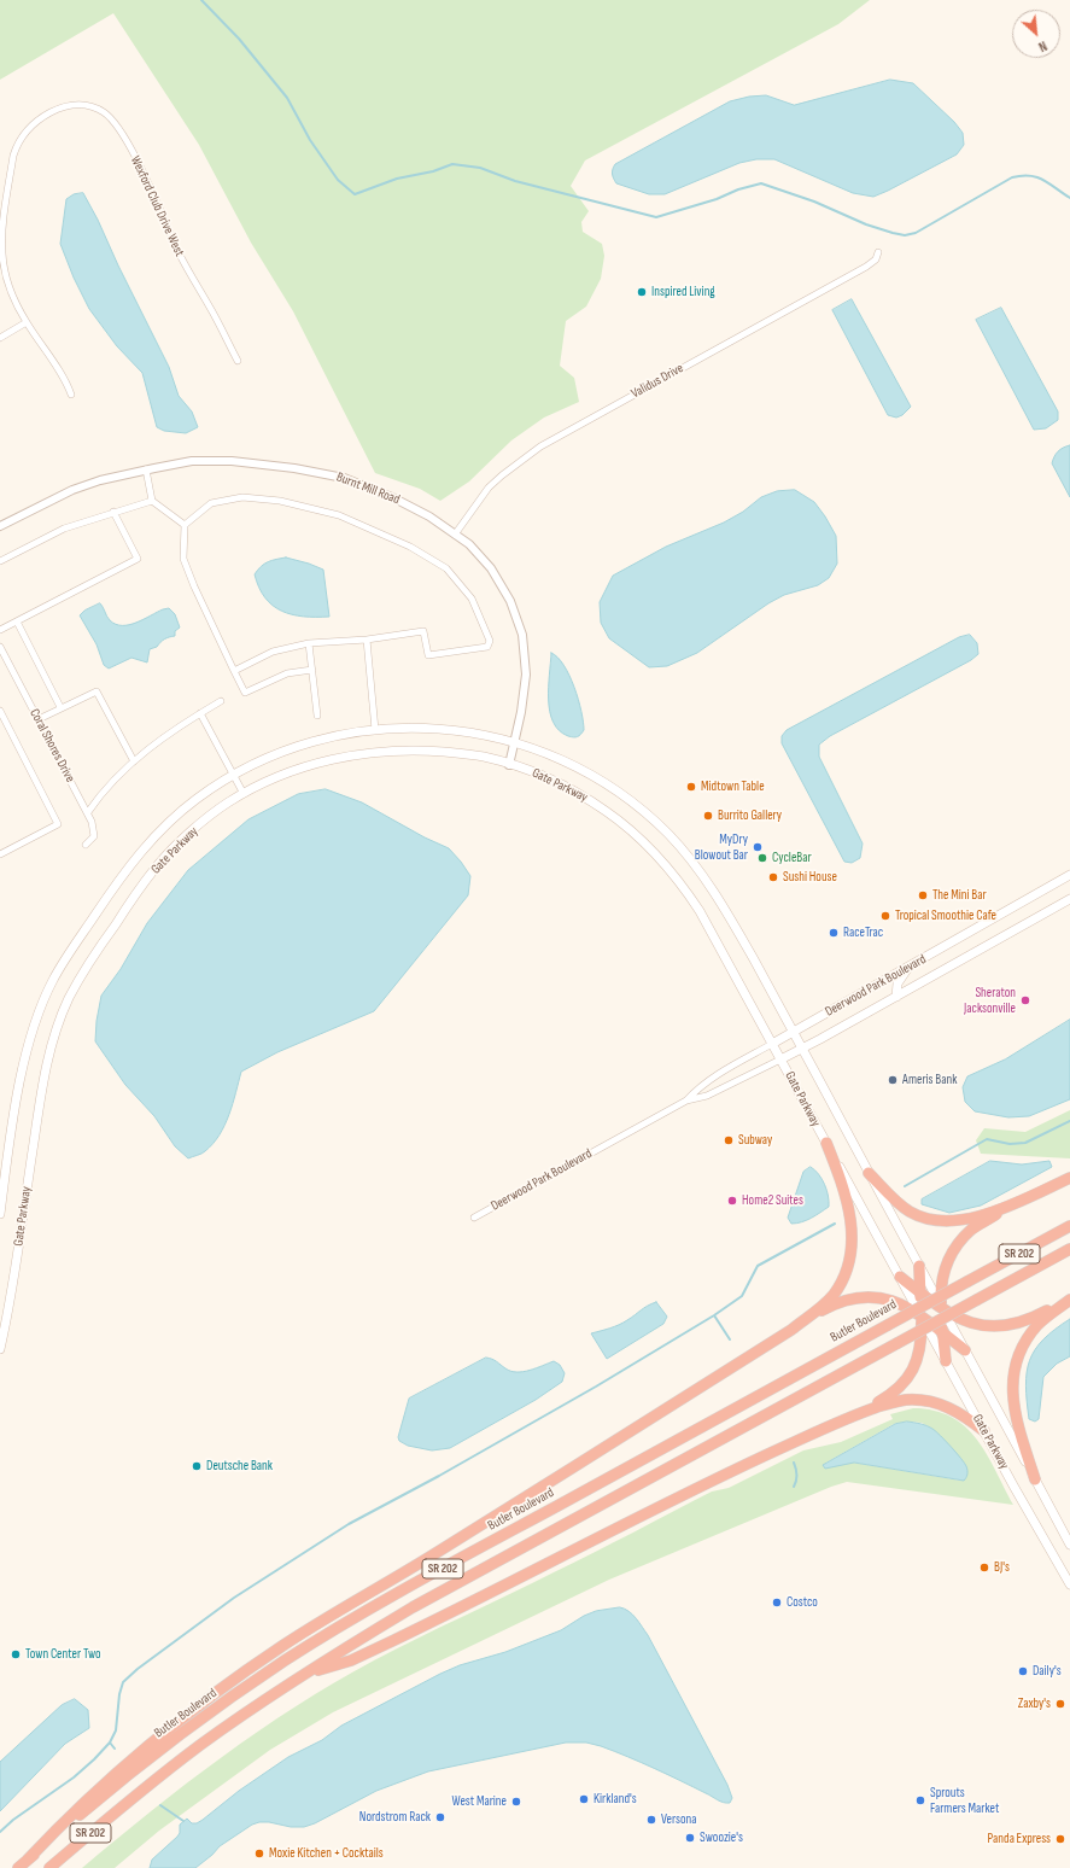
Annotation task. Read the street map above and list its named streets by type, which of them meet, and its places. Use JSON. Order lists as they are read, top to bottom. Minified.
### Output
{"streets":{"highway":["SR 202","Butler Boulevard"],"main road":["Gate Parkway","Deerwood Park Boulevard"],"street":["Wexford Club Drive West","Validus Drive","Burnt Mill Road","Coral Shores Drive"]},"crossings":[["Validus Drive","Burnt Mill Road"],["Burnt Mill Road","Gate Parkway"],["Gate Parkway","Deerwood Park Boulevard"]],"places":["Inspired Living","Midtown Table","Burrito Gallery","MyDry Blowout Bar","CycleBar","Sushi House","The Mini Bar","Tropical Smoothie Cafe","RaceTrac","Sheraton Jacksonville","Ameris Bank","Subway","Home2 Suites","Deutsche Bank","BJ's","Costco","Town Center Two","Daily's","Zaxby's","Kirkland's","Sprouts Farmers Market","West Marine","Nordstrom Rack","Versona","Swoozie's","Panda Express","Moxie Kitchen + Cocktails"],"north":"bottom right"}
